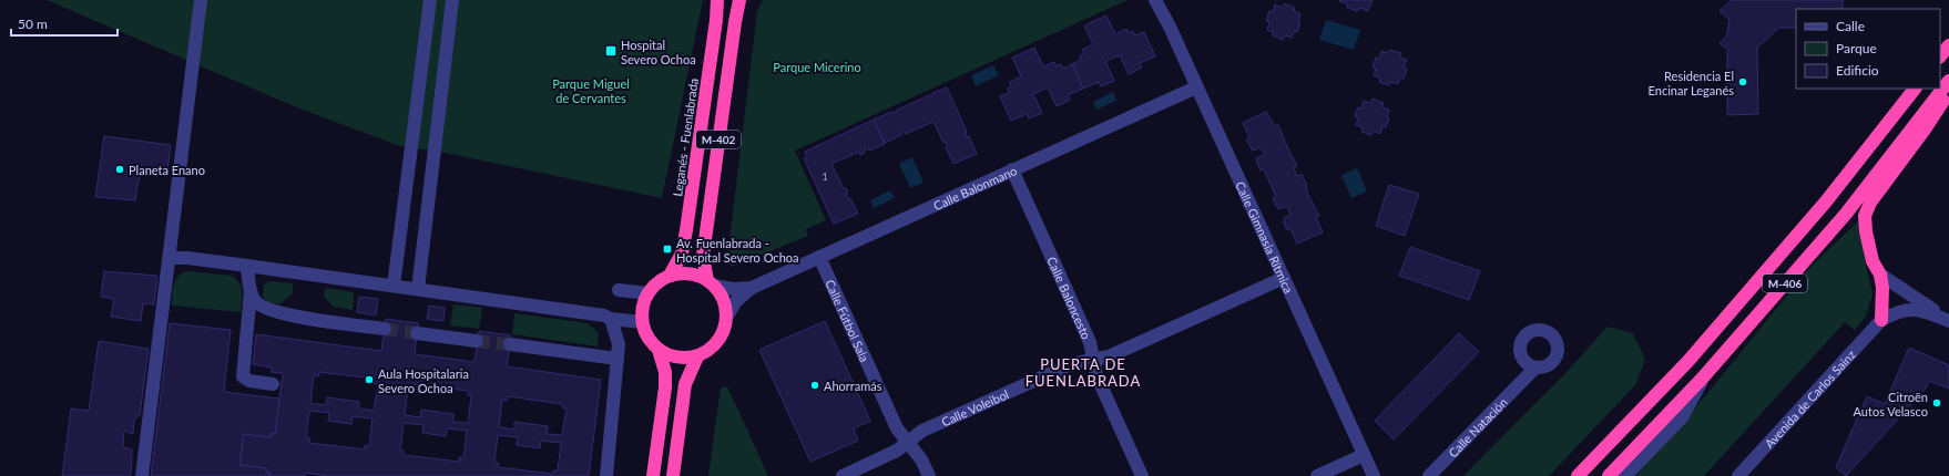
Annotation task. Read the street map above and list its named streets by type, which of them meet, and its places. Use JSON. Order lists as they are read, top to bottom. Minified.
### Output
{"streets":{"highway":["Leganés - Fuenlabrada","M-402","M-406"],"street":["Calle Balonmano","Calle Gimnasia Rítmica","Calle Baloncesto","Calle Fútbol Sala","Avenida de Carlos Sainz","Calle Voleibol","Calle Natación"]},"crossings":[["Leganés - Fuenlabrada","M-402"],["Leganés - Fuenlabrada","Calle Balonmano"],["M-402","Calle Balonmano"],["Calle Balonmano","Calle Gimnasia Rítmica"],["Calle Balonmano","Calle Baloncesto"],["Calle Balonmano","Calle Fútbol Sala"],["Calle Gimnasia Rítmica","Calle Voleibol"],["Calle Baloncesto","Calle Voleibol"],["Calle Fútbol Sala","Calle Voleibol"]],"districts":["PUERTA DE FUENLABRADA"],"parks":["Parque Micerino","Parque Miguel de Cervantes"],"places":{"transit":["Hospital Severo Ochoa","Av. Fuenlabrada - Hospital Severo Ochoa"],"other":["Residencia El Encinar Leganés","Planeta Enano","Aula Hospitalaria Severo Ochoa","Ahorramás","Citroën Autos Velasco"]},"house_numbers":["1"],"legend":["Calle","Parque","Edificio"],"scale_bar":"50 m"}
